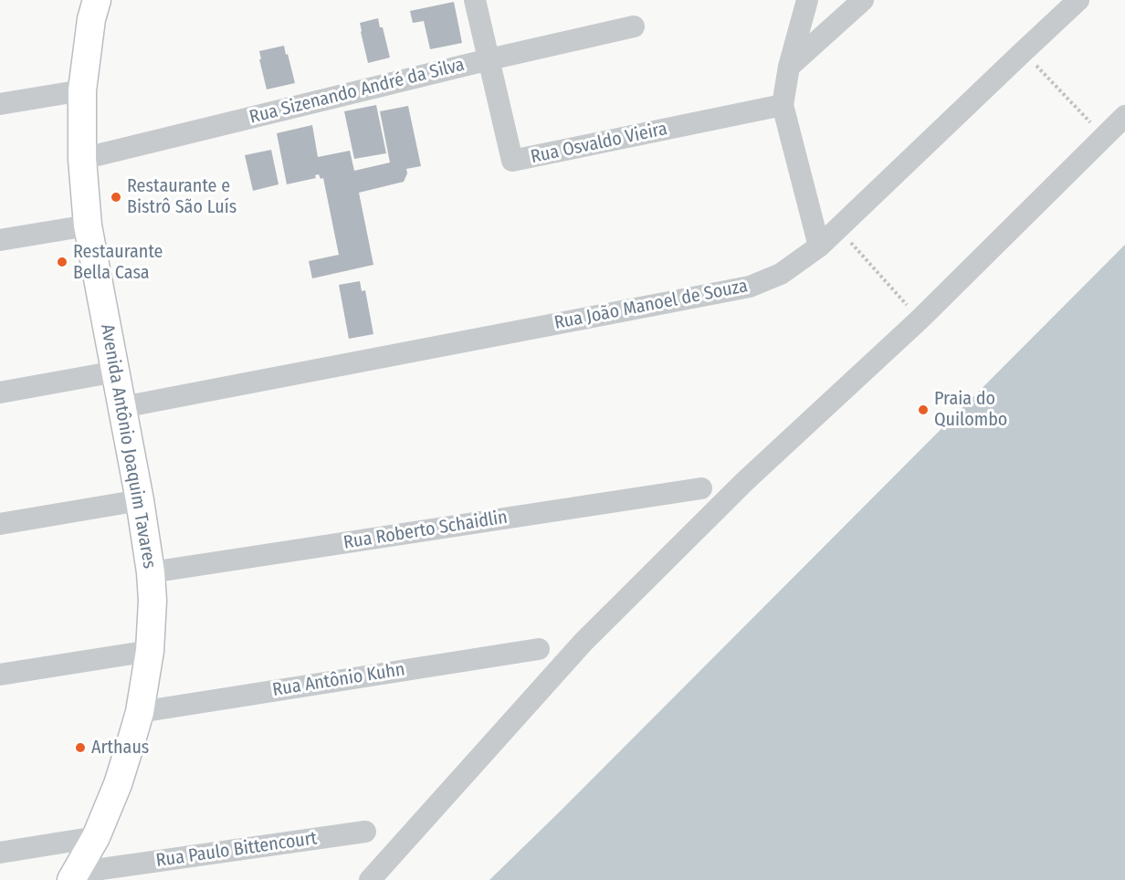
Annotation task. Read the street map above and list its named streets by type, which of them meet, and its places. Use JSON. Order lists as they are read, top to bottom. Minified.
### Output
{"streets":{"main road":["Avenida Antônio Joaquim Tavares"],"street":["Rua Sizenando André da Silva","Rua Osvaldo Vieira","Rua João Manoel de Souza","Rua Roberto Schaidlin","Rua Antônio Kuhn","Rua Paulo Bittencourt"]},"crossings":[["Rua Sizenando André da Silva","Rua Osvaldo Vieira"],["Rua Sizenando André da Silva","Avenida Antônio Joaquim Tavares"],["Rua João Manoel de Souza","Avenida Antônio Joaquim Tavares"],["Avenida Antônio Joaquim Tavares","Rua Roberto Schaidlin"],["Avenida Antônio Joaquim Tavares","Rua Antônio Kuhn"],["Avenida Antônio Joaquim Tavares","Rua Paulo Bittencourt"]],"places":["Restaurante e Bistrô São Luís","Restaurante Bella Casa","Praia do Quilombo","Arthaus"]}
